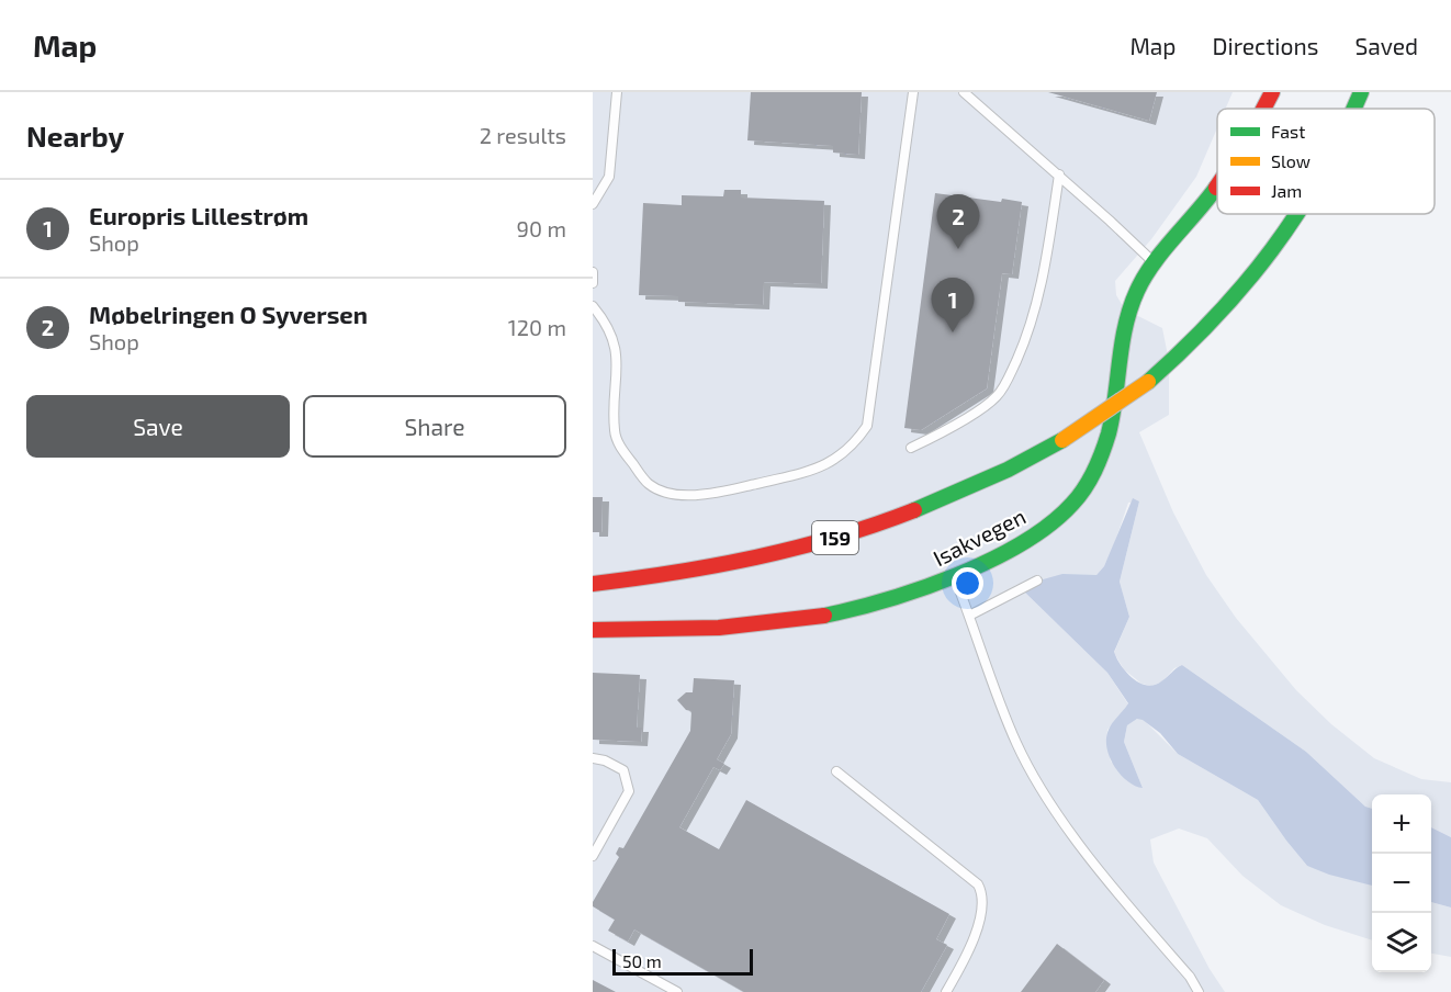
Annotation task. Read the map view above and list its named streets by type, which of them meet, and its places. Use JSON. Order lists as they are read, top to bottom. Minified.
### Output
{"streets":{"main road":["Isakvegen","159"]},"legend":["Fast","Slow","Jam"],"scale_bar":"50 m","page":{"header":"Map","nav":["Map","Directions","Saved"],"heading":["Nearby","2 results"],"list":[{"mark":"1","name":"Europris Lillestrøm","note":"Shop","value":"90 m"},{"mark":"2","name":"Møbelringen O Syversen","note":"Shop","value":"120 m"}],"pins":["2","1"],"buttons":["Save","Share"],"map_buttons":["+","−"],"scale":"50 m"}}
